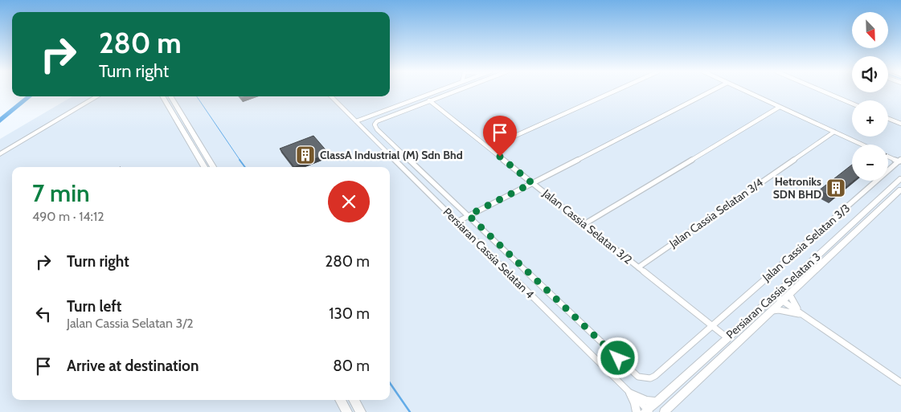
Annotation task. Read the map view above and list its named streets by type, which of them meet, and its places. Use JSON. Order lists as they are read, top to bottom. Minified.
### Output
{"streets":{"street":["Jalan Cassia Selatan 3/4","Jalan Cassia Selatan 3/2","Jalan Cassia Selatan 3/3","Persiaran Cassia Selatan 4","Persiaran Cassia Selatan 3"]},"crossings":[["Jalan Cassia Selatan 3/4","Jalan Cassia Selatan 3/2"],["Jalan Cassia Selatan 3/2","Jalan Cassia Selatan 3/3"],["Jalan Cassia Selatan 3/2","Persiaran Cassia Selatan 3"],["Persiaran Cassia Selatan 4","Persiaran Cassia Selatan 3"]],"places":{"building":["ClassA Industrial (M) Sdn Bhd","Hetroniks SDN BHD"]},"north":"bottom right","page":{"map_buttons":["+","−"],"turn":["280 m","Turn right"],"heading":["7 min","490 m · 14:12"],"list":[{"name":"Turn right","value":"280 m"},{"name":"Turn left","note":"Jalan Cassia Selatan 3/2","value":"130 m"},{"name":"Arrive at destination","value":"80 m"}]}}
